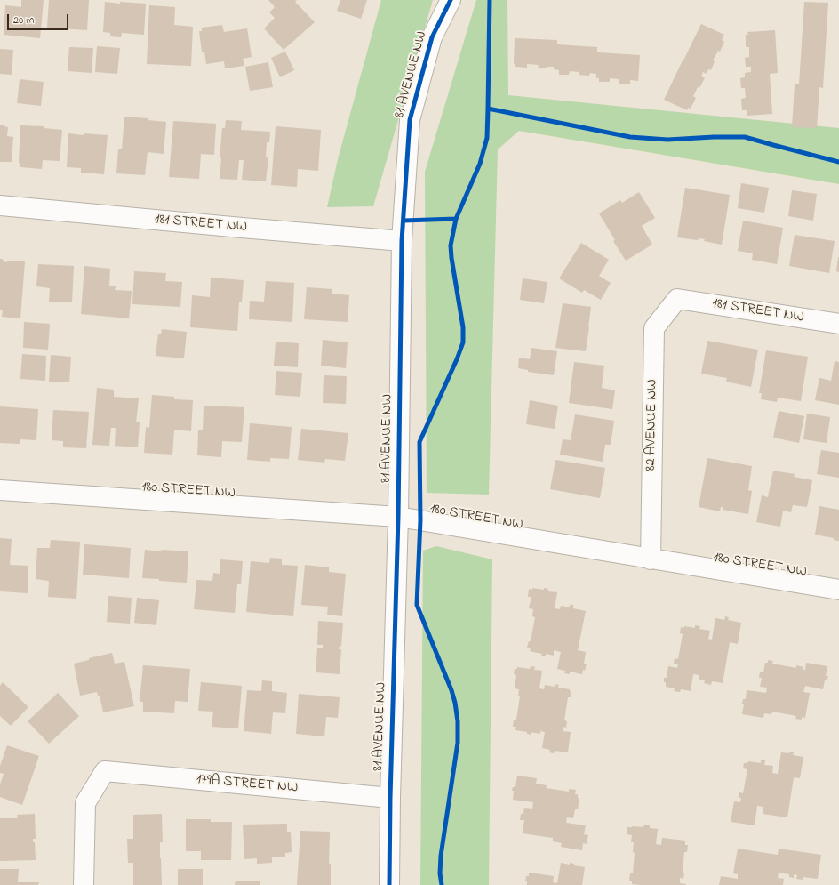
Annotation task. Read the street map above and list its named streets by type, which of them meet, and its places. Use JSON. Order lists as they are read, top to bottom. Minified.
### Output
{"streets":{"street":["81 AVENUE NW","181 STREET NW","82 AVENUE NW","180 STREET NW","179A STREET NW"]},"crossings":[["81 AVENUE NW","181 STREET NW"],["81 AVENUE NW","180 STREET NW"],["81 AVENUE NW","179A STREET NW"],["181 STREET NW","82 AVENUE NW"],["82 AVENUE NW","180 STREET NW"]],"scale_bar":"20 m"}
